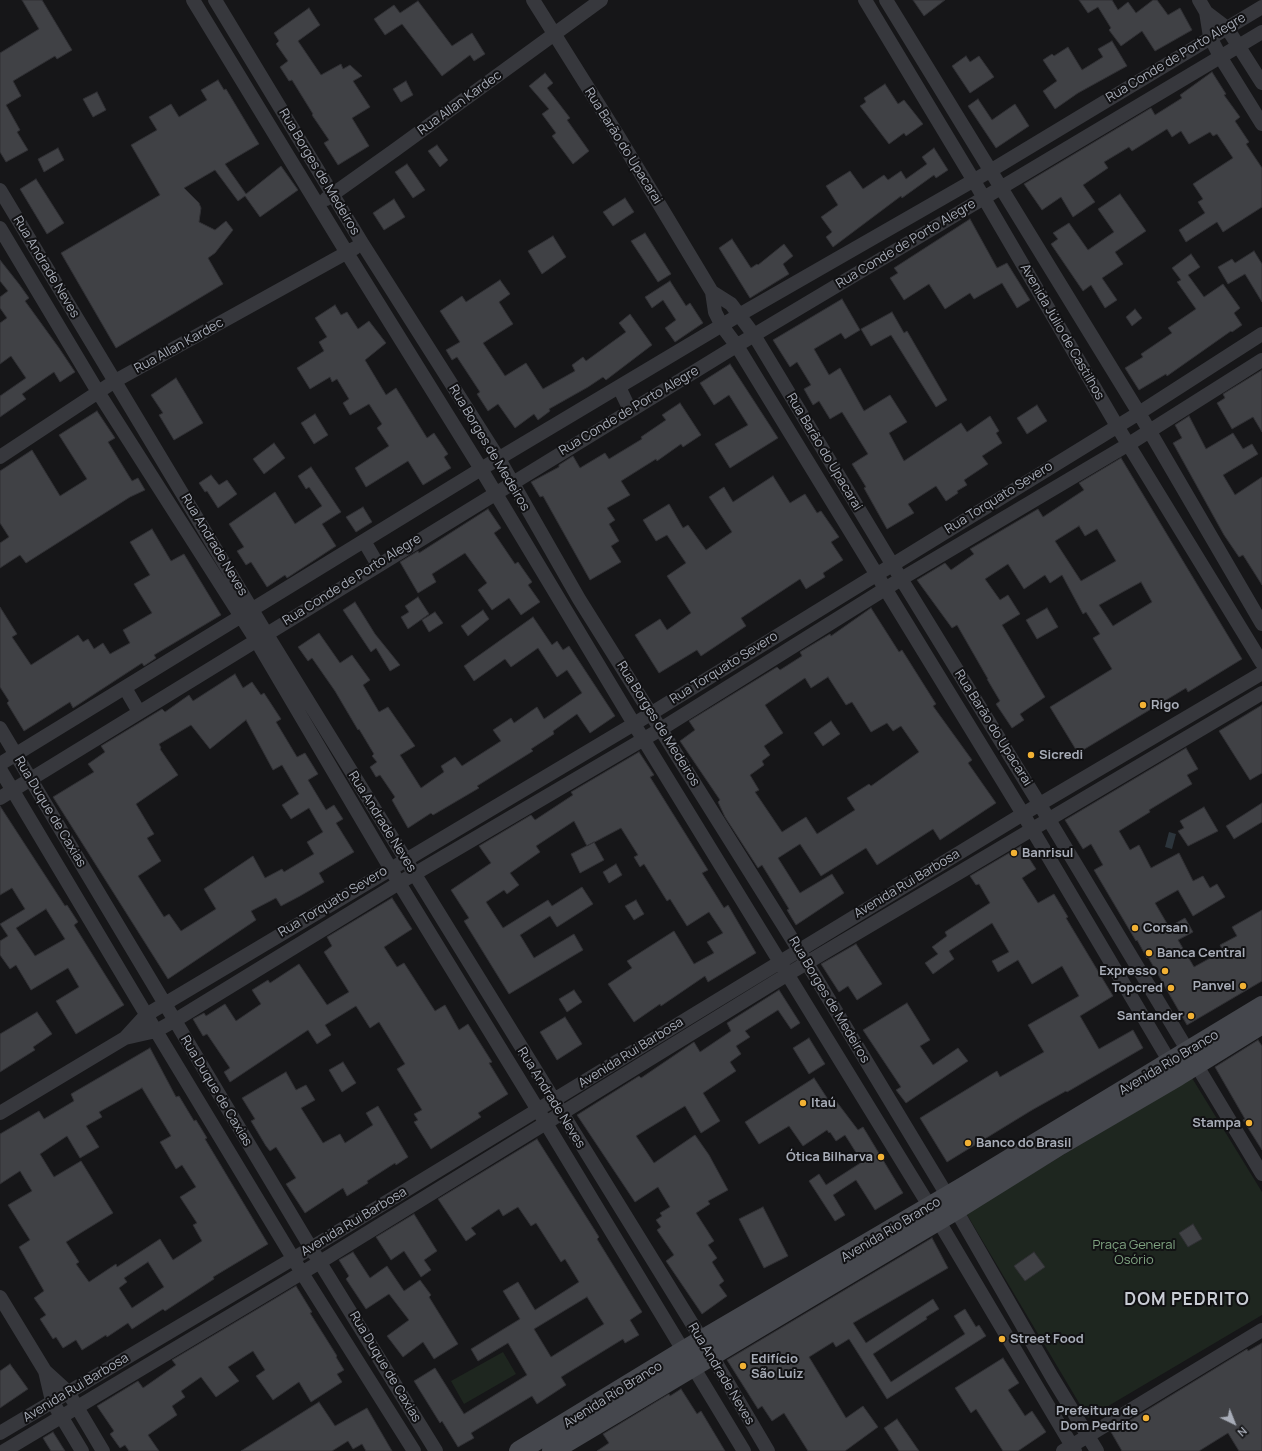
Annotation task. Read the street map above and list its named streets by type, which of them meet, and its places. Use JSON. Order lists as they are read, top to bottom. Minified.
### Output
{"streets":{"street":["Rua Conde de Porto Alegre","Rua Allan Kardec","Rua Barão do Upacarai","Rua Borges de Medeiros","Rua Andrade Neves","Avenida Júlio de Castilhos","Rua Torquato Severo","Rua Duque de Caxias","Avenida Rui Barbosa","Avenida Rio Branco"]},"crossings":[["Rua Conde de Porto Alegre","Rua Barão do Upacarai"],["Rua Conde de Porto Alegre","Rua Borges de Medeiros"],["Rua Conde de Porto Alegre","Rua Andrade Neves"],["Rua Conde de Porto Alegre","Avenida Júlio de Castilhos"],["Rua Conde de Porto Alegre","Rua Duque de Caxias"],["Rua Allan Kardec","Rua Barão do Upacarai"],["Rua Allan Kardec","Rua Borges de Medeiros"],["Rua Allan Kardec","Rua Andrade Neves"],["Rua Barão do Upacarai","Rua Torquato Severo"],["Rua Barão do Upacarai","Avenida Rui Barbosa"],["Rua Barão do Upacarai","Avenida Rio Branco"],["Rua Borges de Medeiros","Rua Torquato Severo"],["Rua Borges de Medeiros","Avenida Rui Barbosa"],["Rua Borges de Medeiros","Avenida Rio Branco"],["Rua Andrade Neves","Rua Torquato Severo"],["Rua Andrade Neves","Avenida Rui Barbosa"],["Rua Andrade Neves","Avenida Rio Branco"],["Avenida Júlio de Castilhos","Rua Torquato Severo"],["Rua Torquato Severo","Rua Duque de Caxias"],["Rua Duque de Caxias","Avenida Rui Barbosa"]],"districts":["DOM PEDRITO"],"parks":["Praça General Osório"],"places":["Rigo","Sicredi","Banrisul","Corsan","Banca Central","Expresso","Panvel","Topcred","Santander","Itaú","Stampa","Banco do Brasil","Ótica Bilharva","Street Food","Edifício São Luiz","Prefeitura de Dom Pedrito"],"north":"bottom right"}
